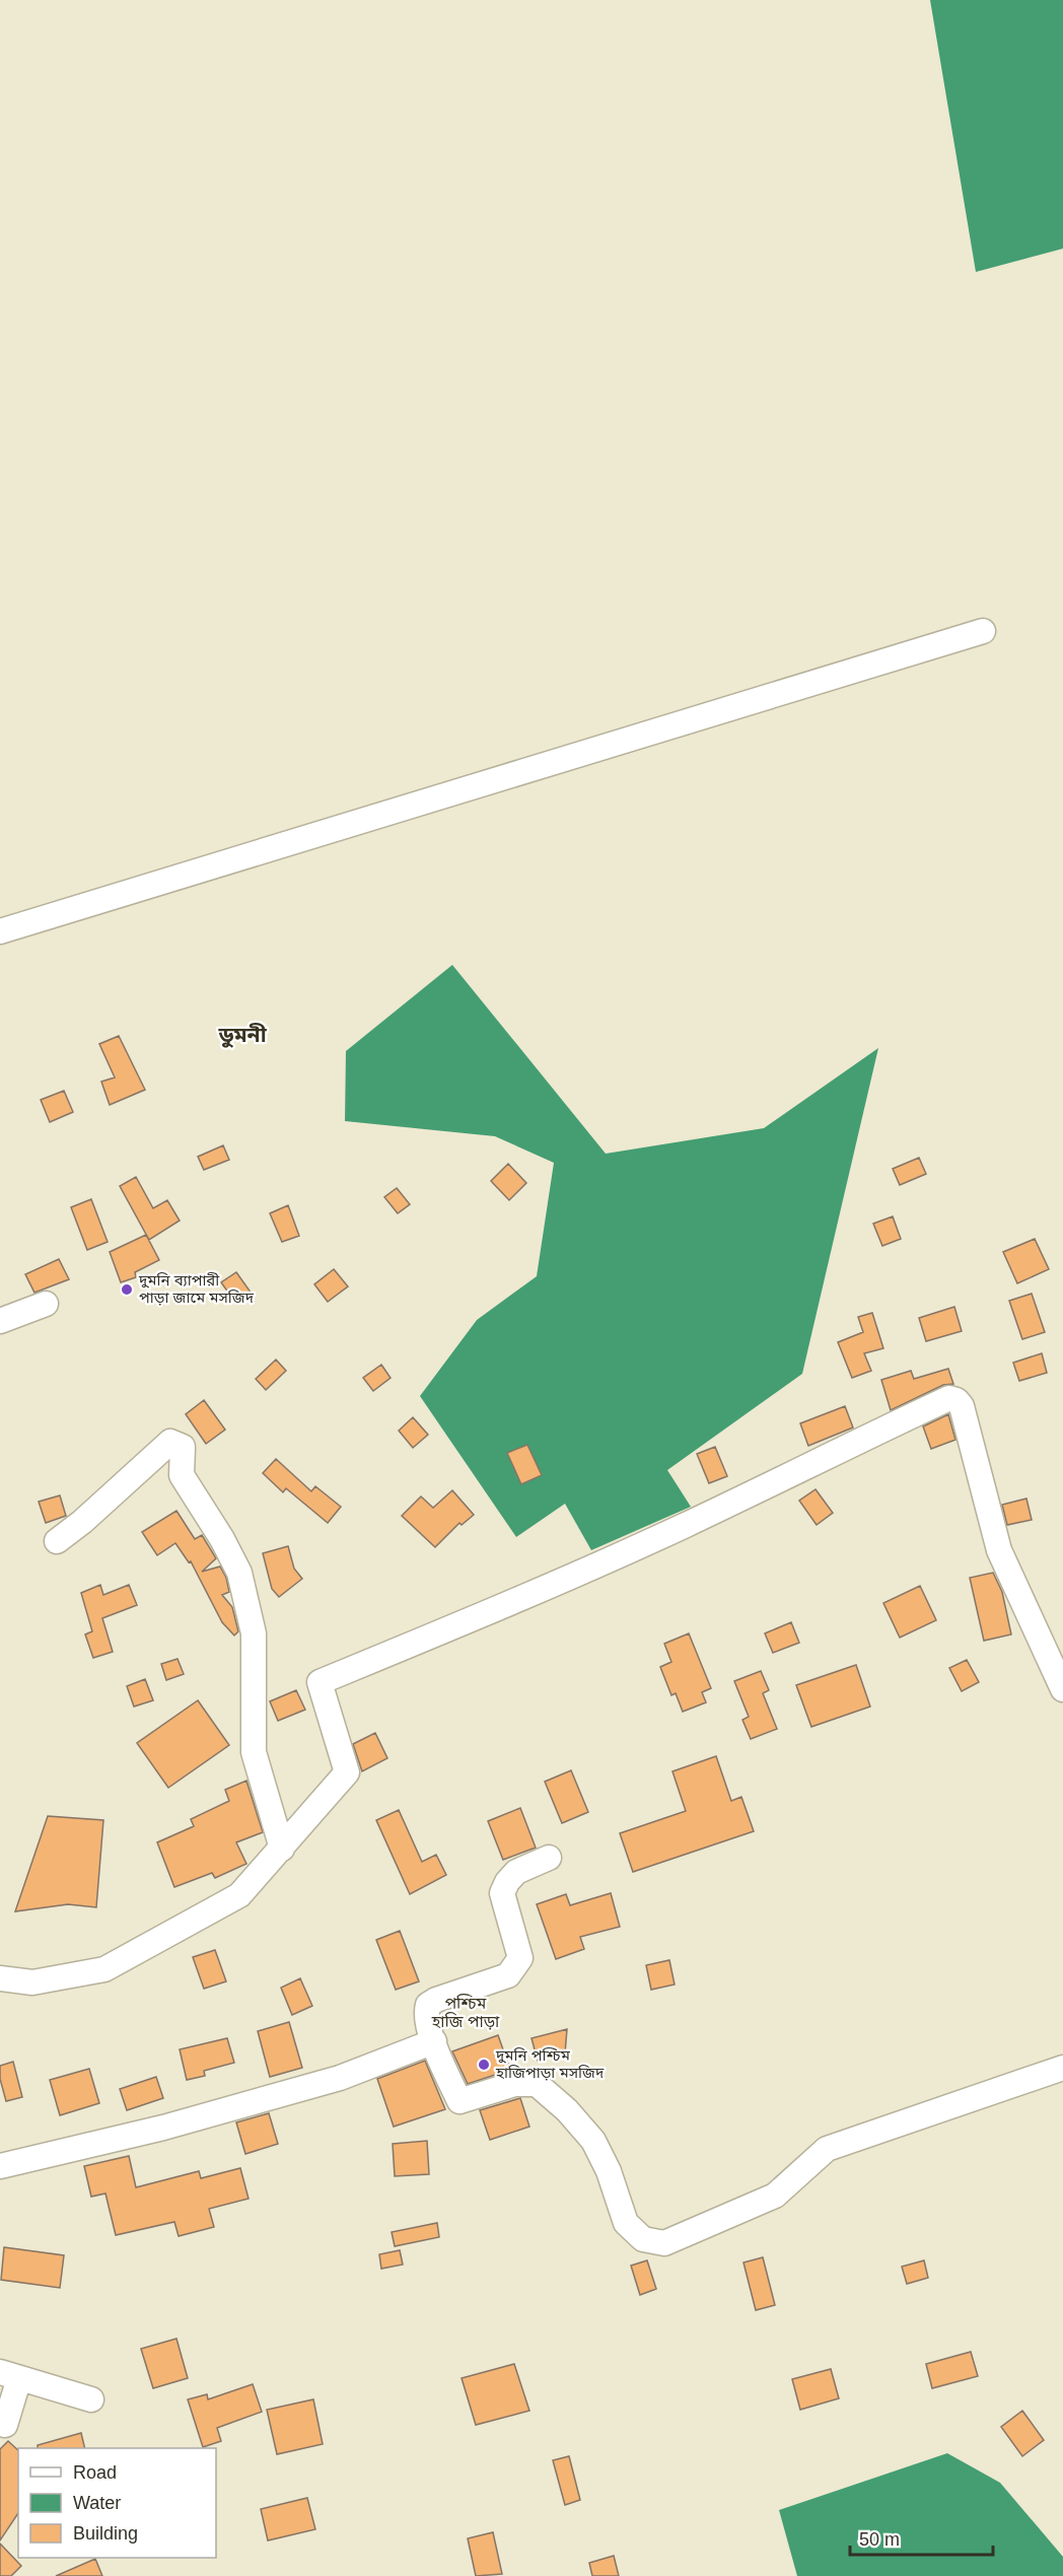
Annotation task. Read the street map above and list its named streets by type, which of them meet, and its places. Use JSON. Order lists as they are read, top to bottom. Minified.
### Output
{"districts":["ডুমনী","পশ্চিম হাজি পাড়া"],"places":["দুমনি ব্যাপারী পাড়া জামে মসজিদ","দুমনি পশ্চিম হাজিপাড়া মসজিদ"],"legend":["Road","Water","Building"],"scale_bar":"50 m"}
